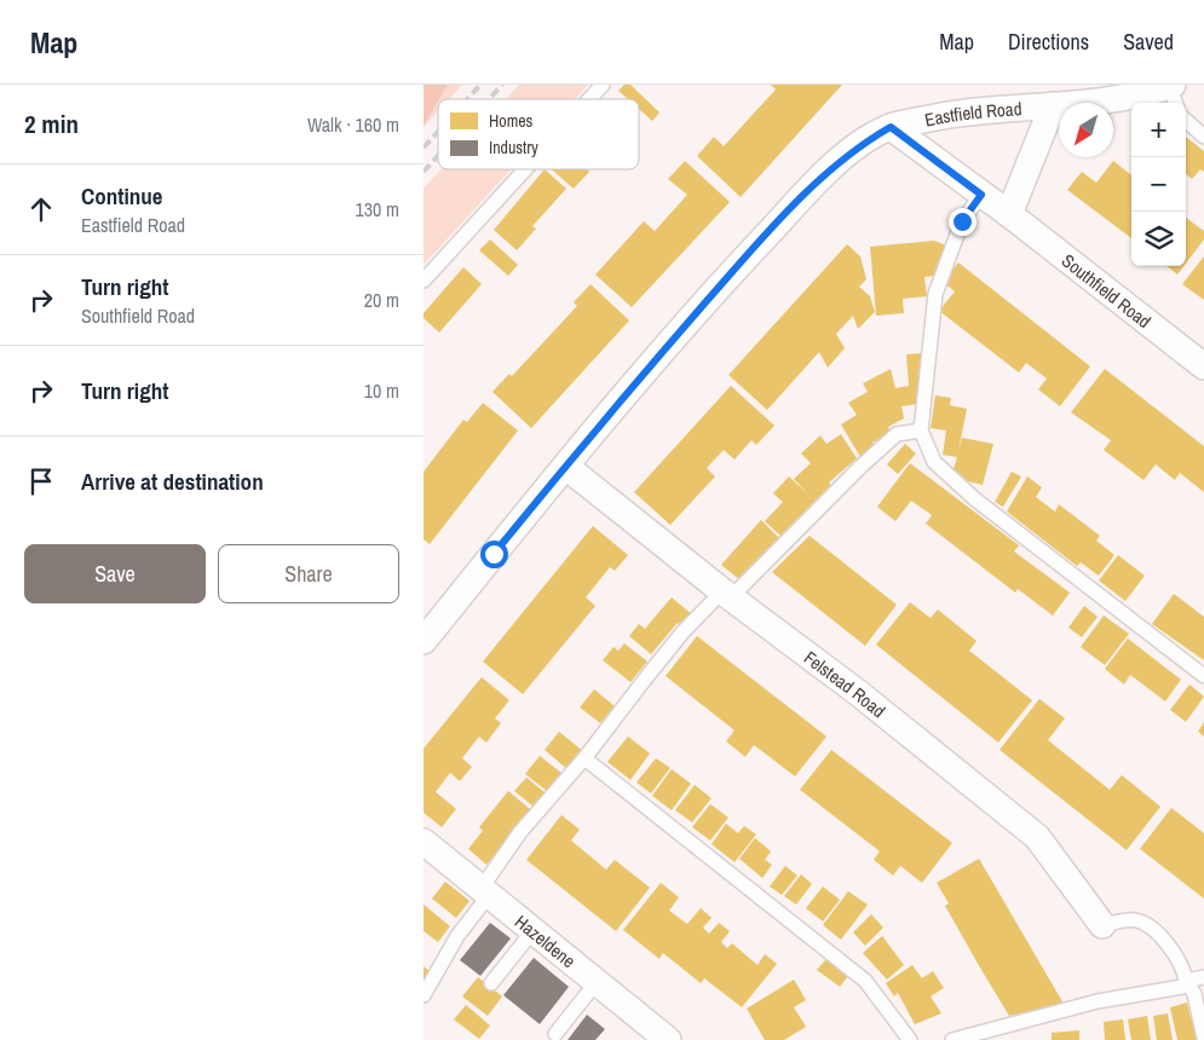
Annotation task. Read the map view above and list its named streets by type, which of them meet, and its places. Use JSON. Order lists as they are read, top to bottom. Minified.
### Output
{"streets":{"street":["Eastfield Road","Southfield Road","Felstead Road","Hazeldene"]},"crossings":[["Eastfield Road","Southfield Road"],["Eastfield Road","Felstead Road"]],"legend":["Homes","Industry"],"north":"bottom left","page":{"header":"Map","nav":["Map","Directions","Saved"],"heading":["2 min","Walk · 160 m"],"map_buttons":["+","−"],"list":[["Continue","Eastfield Road","130 m"],["Turn right","Southfield Road","20 m"],["Turn right","10 m"],"Arrive at destination"],"buttons":["Save","Share"]}}
